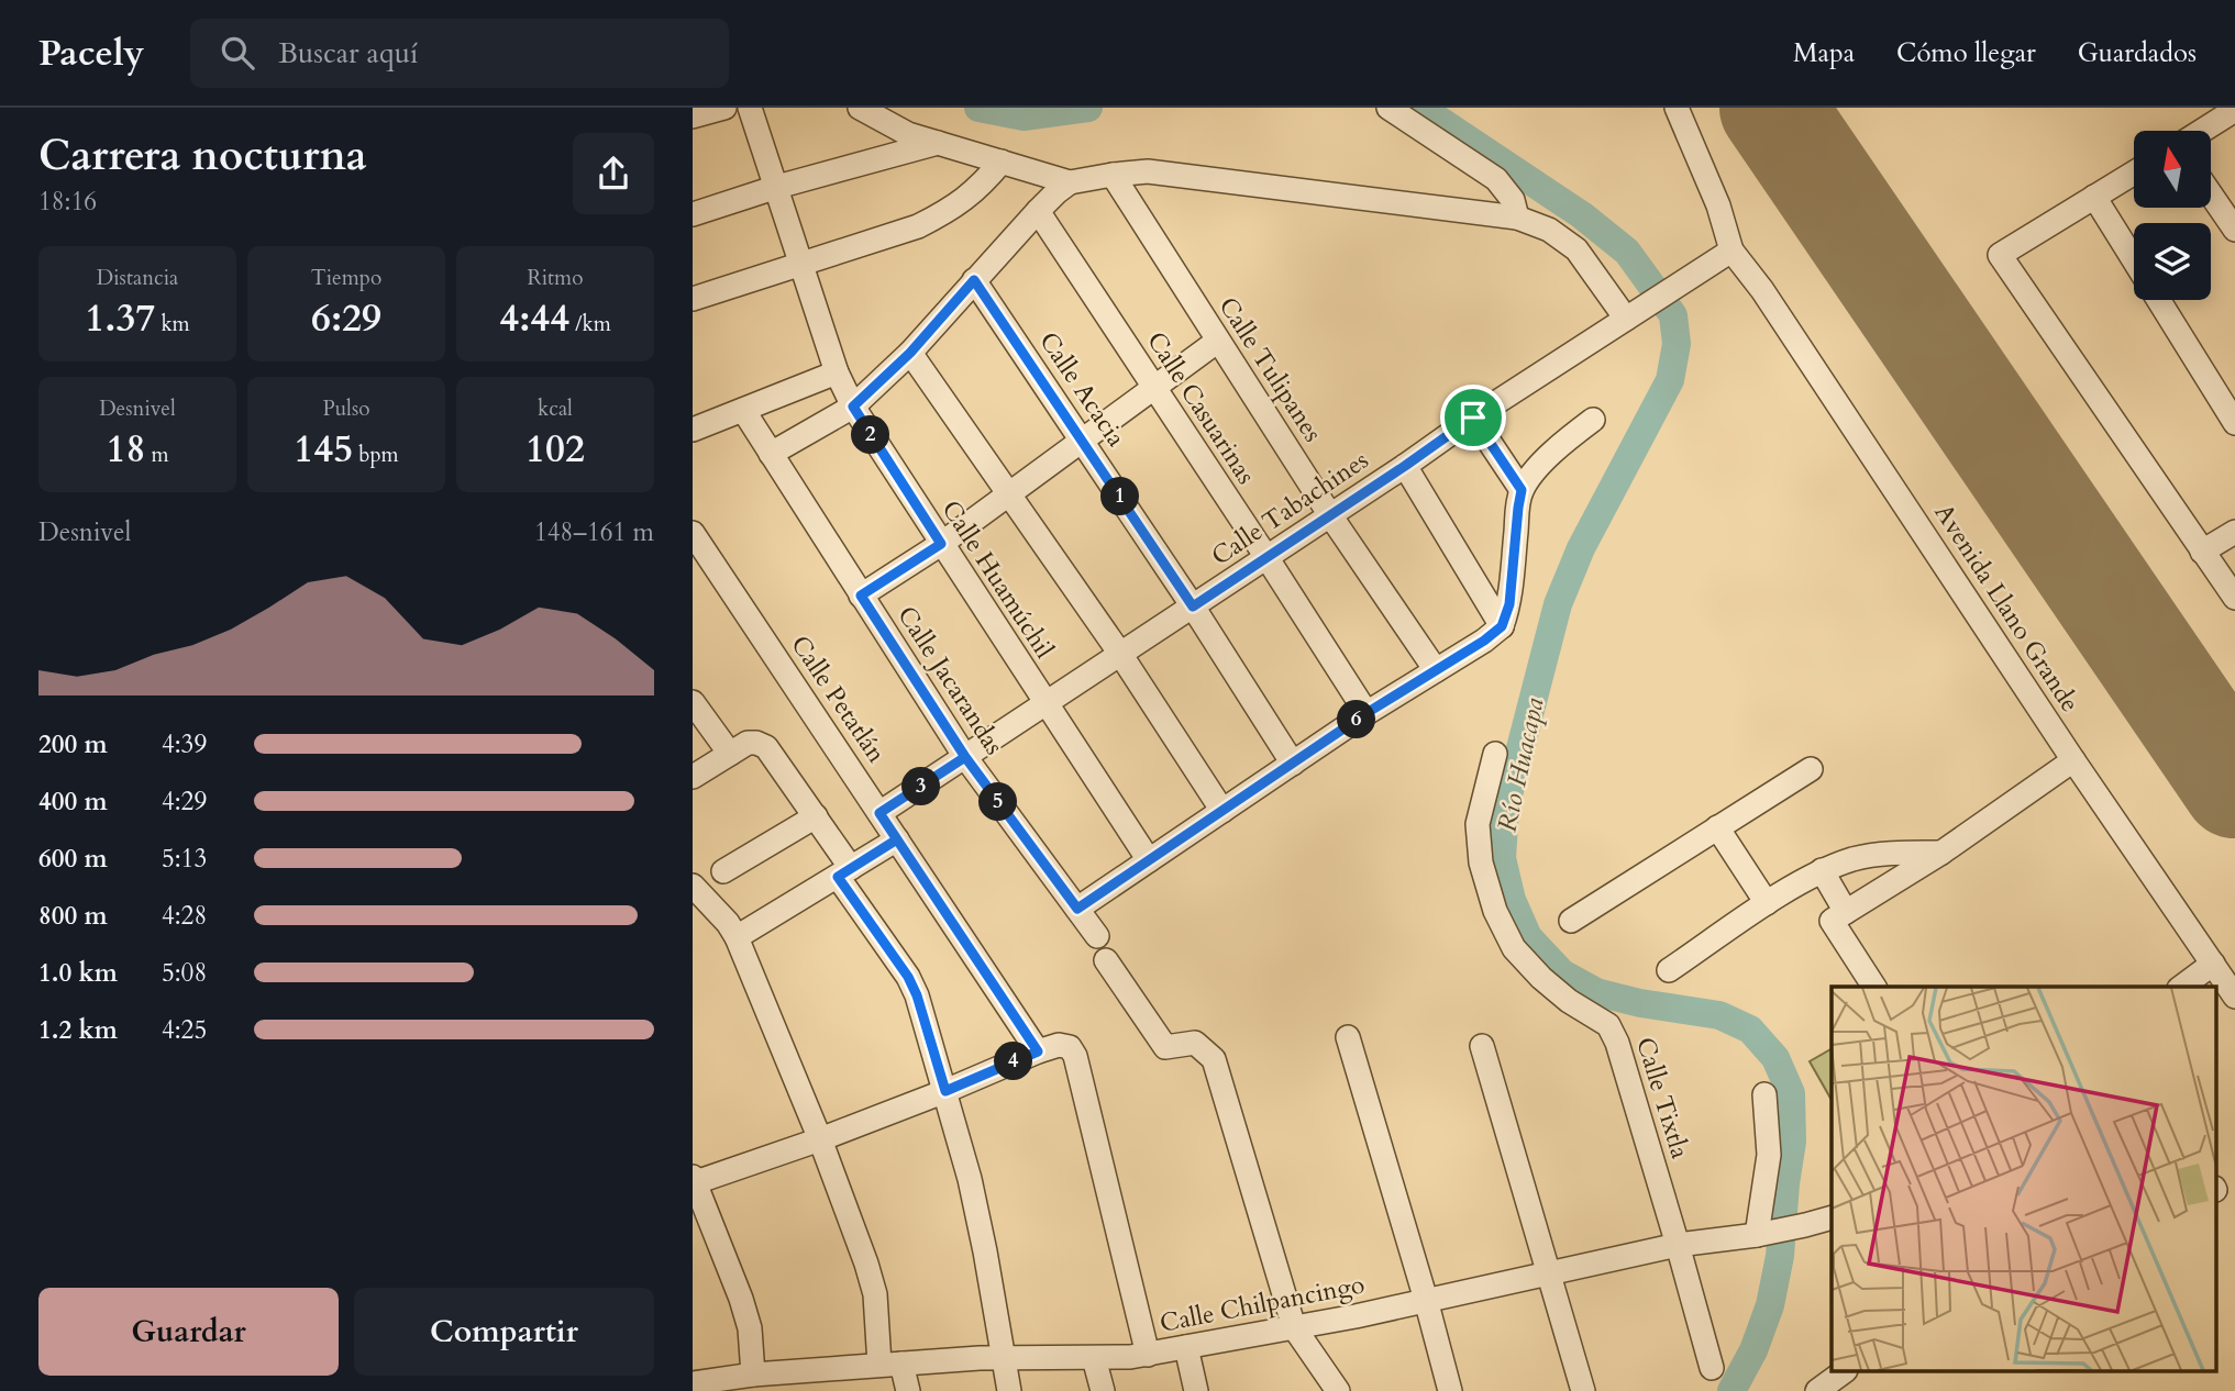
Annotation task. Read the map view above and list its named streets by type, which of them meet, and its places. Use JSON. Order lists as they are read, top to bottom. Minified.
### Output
{"streets":{"street":["Calle Tulipanes","Calle Acacia","Calle Casuarinas","Calle Tabachines","Calle Huamúchil","Avenida Llano Grande","Calle Jacarandas","Calle Petatlán","Calle Tixtla","Calle Chilpancingo"]},"crossings":[["Calle Tulipanes","Calle Tabachines"],["Calle Acacia","Calle Tabachines"],["Calle Casuarinas","Calle Tabachines"],["Calle Tabachines","Calle Huamúchil"],["Calle Tabachines","Avenida Llano Grande"],["Calle Tabachines","Calle Jacarandas"],["Calle Tabachines","Calle Petatlán"],["Calle Tixtla","Calle Chilpancingo"]],"water":["Río Huacapa"],"north":"top","page":{"header":"Pacely","search":"Buscar aquí","nav":["Mapa","Cómo llegar","Guardados"],"heading":["Carrera nocturna","18:16"],"stats":[["Distancia","1.37 km"],["Tiempo","6:29"],["Ritmo","4:44 /km"],["Desnivel","18 m"],["Pulso","145 bpm"],["kcal","102"]],"pins":["2","1","6","3","5","4"],"chart":["Desnivel","148–161 m"],"list":[{"name":"200 m","note":"4:39"},{"name":"400 m","note":"4:29"},{"name":"600 m","note":"5:13"},{"name":"800 m","note":"4:28"},{"name":"1.0 km","note":"5:08"},{"name":"1.2 km","note":"4:25"}],"buttons":["Guardar","Compartir"]}}
